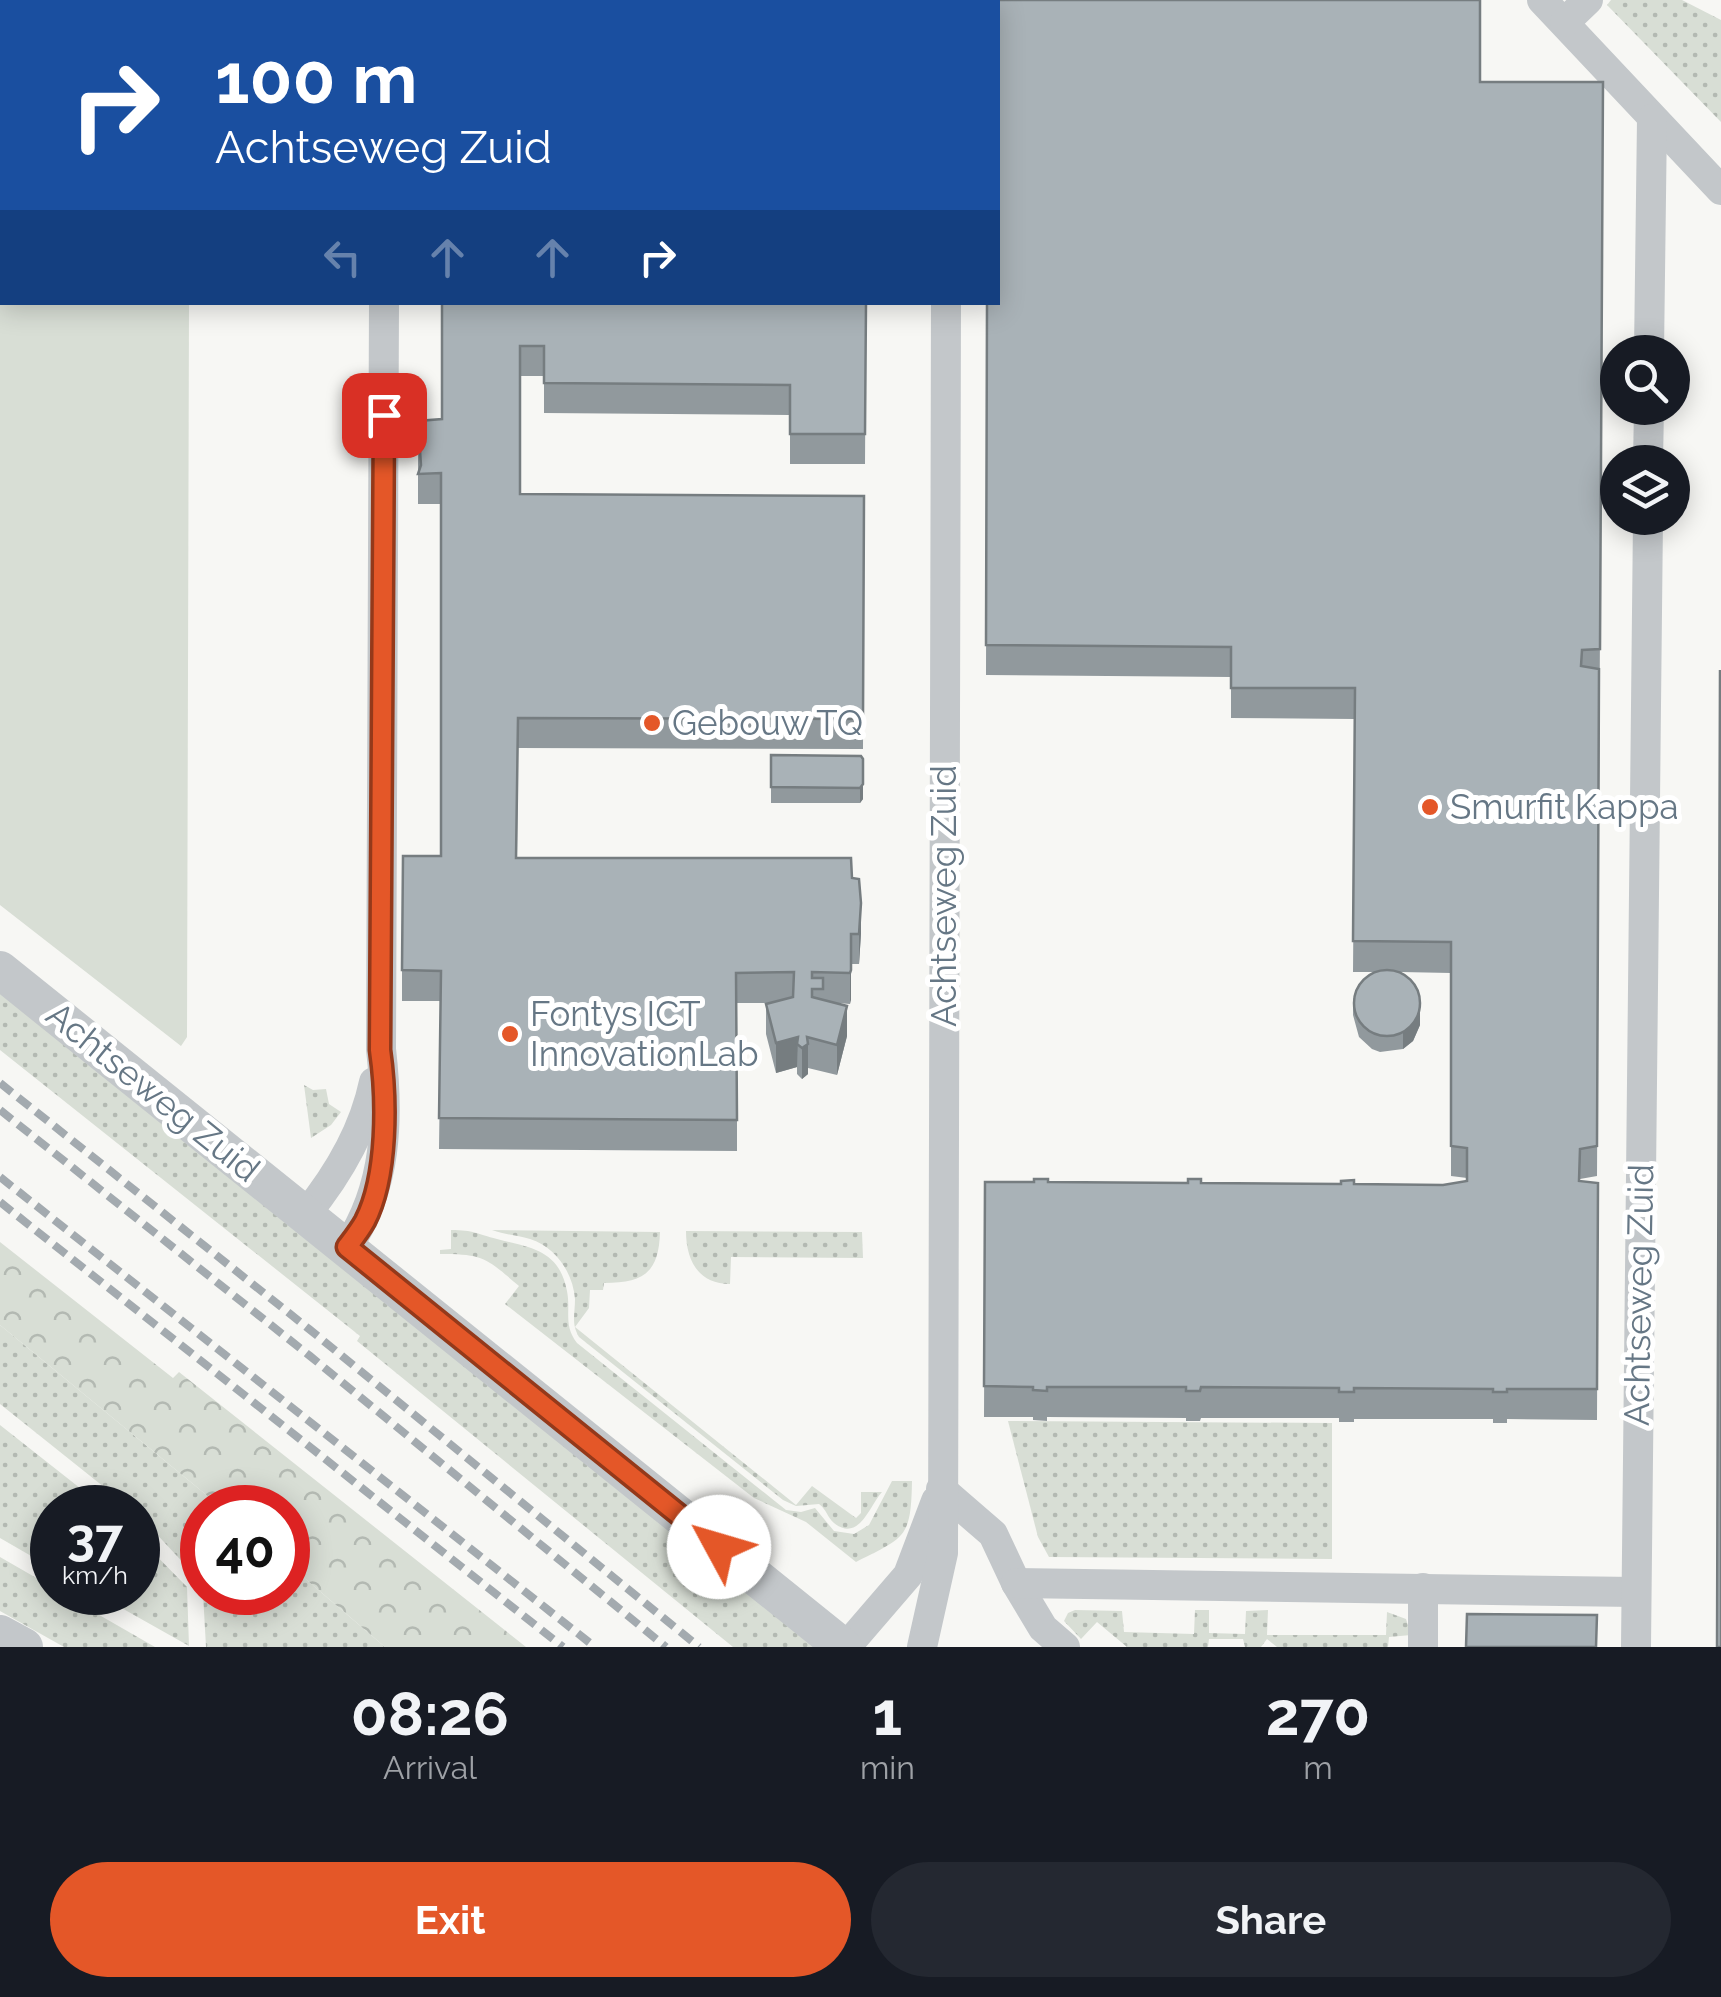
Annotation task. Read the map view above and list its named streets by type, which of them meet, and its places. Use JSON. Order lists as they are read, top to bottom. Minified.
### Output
{"streets":{"street":["Achtseweg Zuid"]},"places":["Gebouw TQ","Smurfit Kappa","Fontys ICT InnovationLab"],"page":{"turn":["100 m","Achtseweg Zuid"],"speed":"37 km/h","limit":"40","eta":["08:26","Arrival","1","min","270","m"],"buttons":["Exit","Share"]}}
